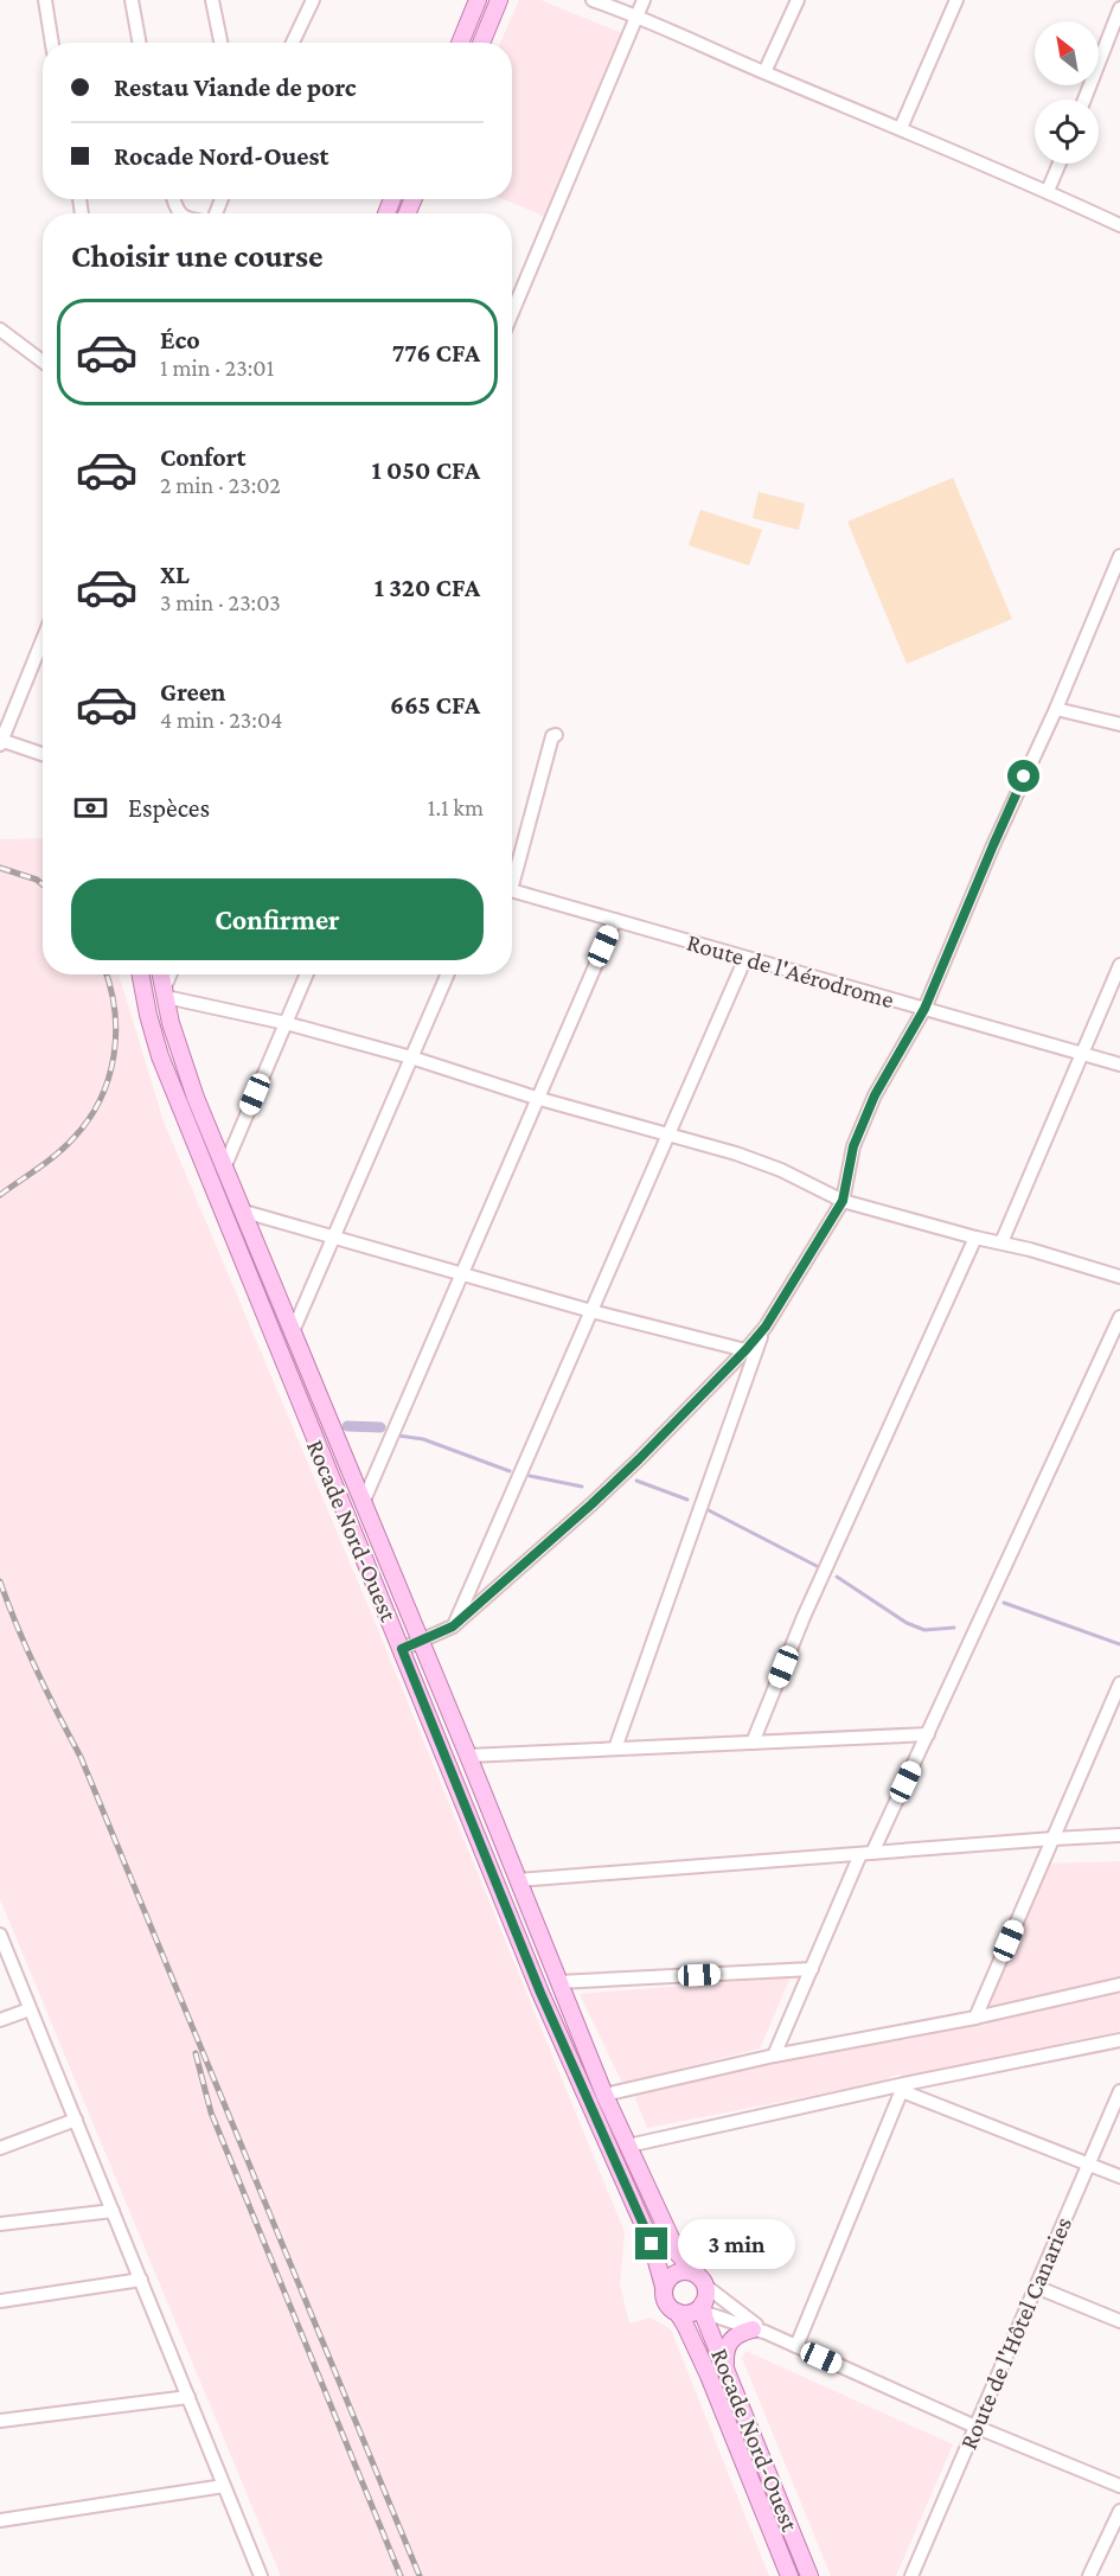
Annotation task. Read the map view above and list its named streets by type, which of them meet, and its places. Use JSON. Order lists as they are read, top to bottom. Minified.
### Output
{"streets":{"main road":["Rocade Nord-Ouest"],"street":["Route de l'Aérodrome","Route de l'Hôtel Canaries"]},"north":"top left","page":{"banner":["Restau Viande de porc","Rocade Nord-Ouest"],"heading":"Choisir une course","list":[{"name":"Éco","note":"1 min · 23:01","value":"776 CFA"},{"name":"Confort","note":"2 min · 23:02","value":"1 050 CFA"},{"name":"XL","note":"3 min · 23:03","value":"1 320 CFA"},{"name":"Green","note":"4 min · 23:04","value":"665 CFA"}],"pay":["Espèces","1.1 km"],"buttons":"Confirmer","bubble":"3 min"}}
